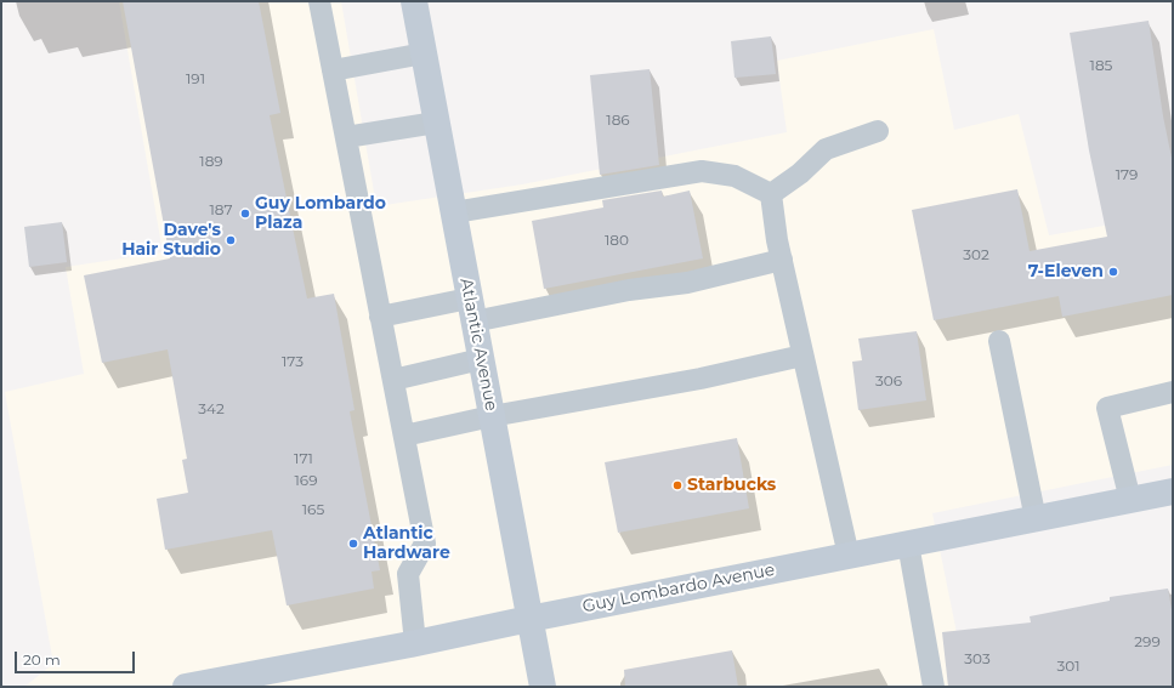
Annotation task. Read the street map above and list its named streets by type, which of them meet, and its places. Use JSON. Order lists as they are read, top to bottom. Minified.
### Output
{"streets":{"street":["Atlantic Avenue","Guy Lombardo Avenue"]},"crossings":[["Atlantic Avenue","Guy Lombardo Avenue"]],"places":["Guy Lombardo Plaza","Dave's Hair Studio","7-Eleven","Starbucks","Atlantic Hardware"],"house_numbers":["185","191","186","189","179","187","180","302","173","306","342","171","169","165","299","303","301"],"scale_bar":"20 m"}
